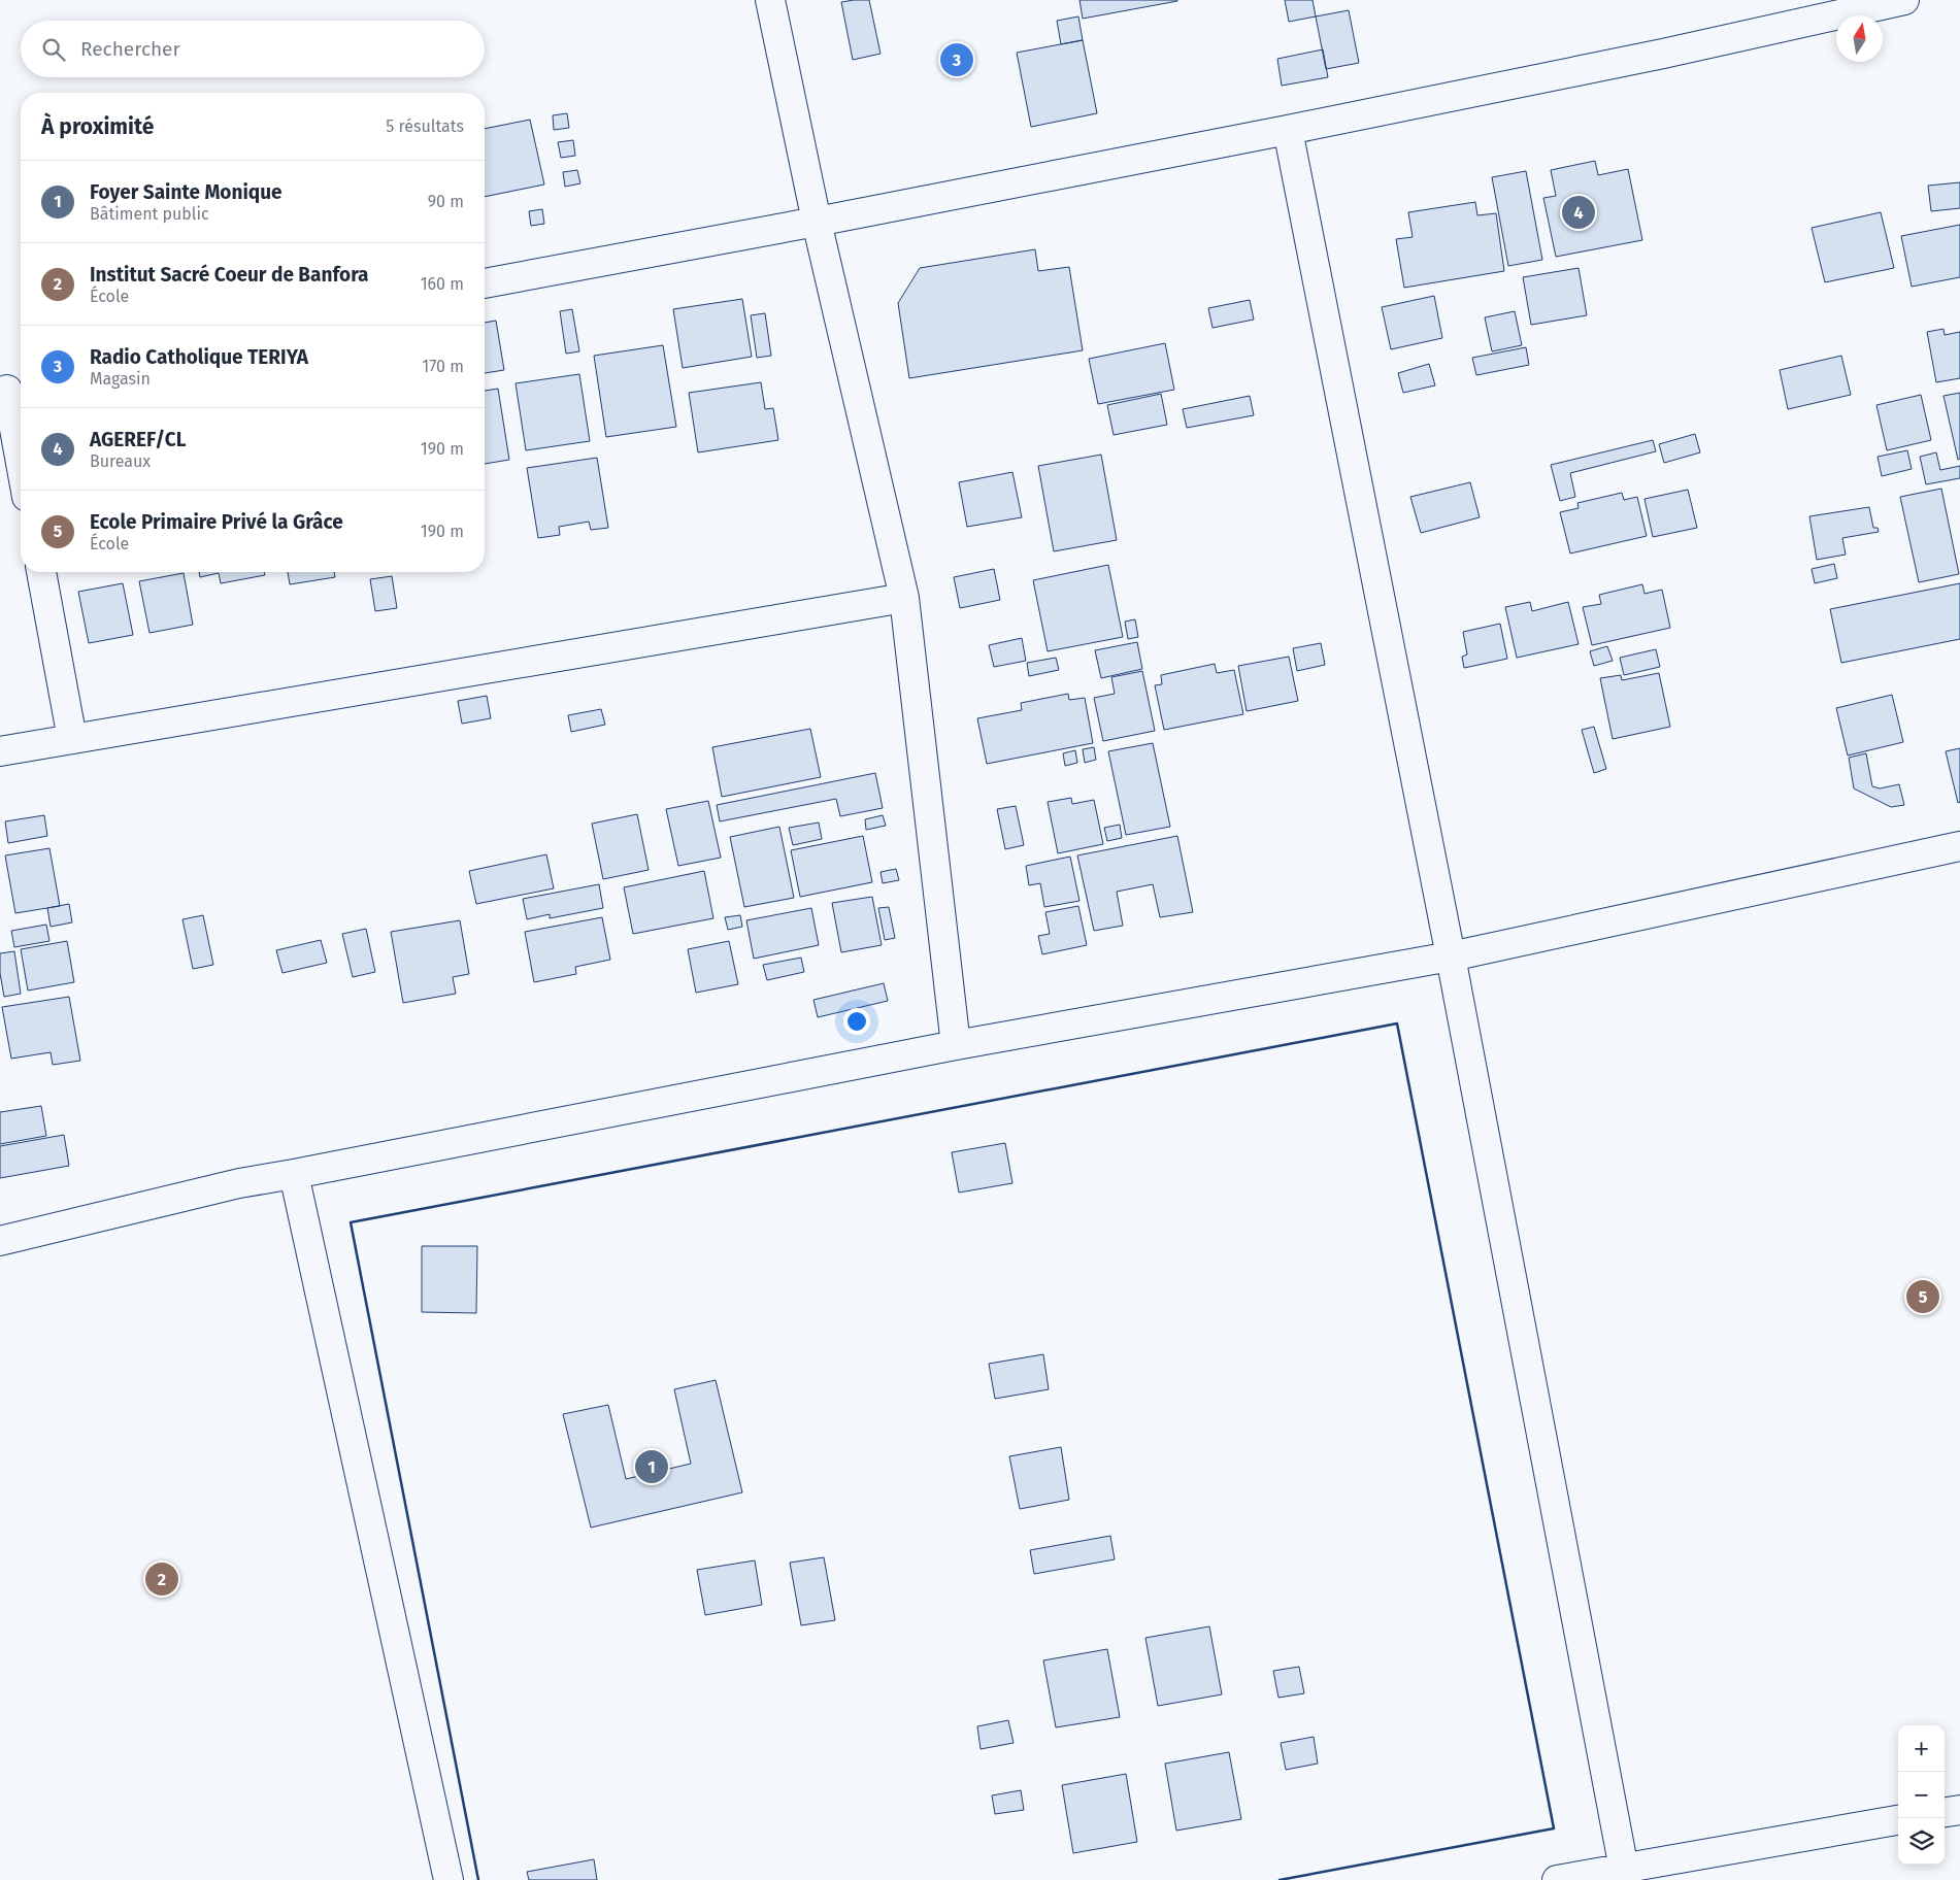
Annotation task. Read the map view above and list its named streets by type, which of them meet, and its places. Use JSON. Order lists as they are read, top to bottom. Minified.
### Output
{"north":"top","page":{"search":"Rechercher","pins":["3","4","5","1","2"],"heading":["À proximité","5 résultats"],"list":[{"mark":"1","name":"Foyer Sainte Monique","note":"Bâtiment public","value":"90 m"},{"mark":"2","name":"Institut Sacré Coeur de Banfora","note":"École","value":"160 m"},{"mark":"3","name":"Radio Catholique TERIYA","note":"Magasin","value":"170 m"},{"mark":"4","name":"AGEREF/CL","note":"Bureaux","value":"190 m"},{"mark":"5","name":"Ecole Primaire Privé la Grâce","note":"École","value":"190 m"}],"map_buttons":["+","−"]}}
